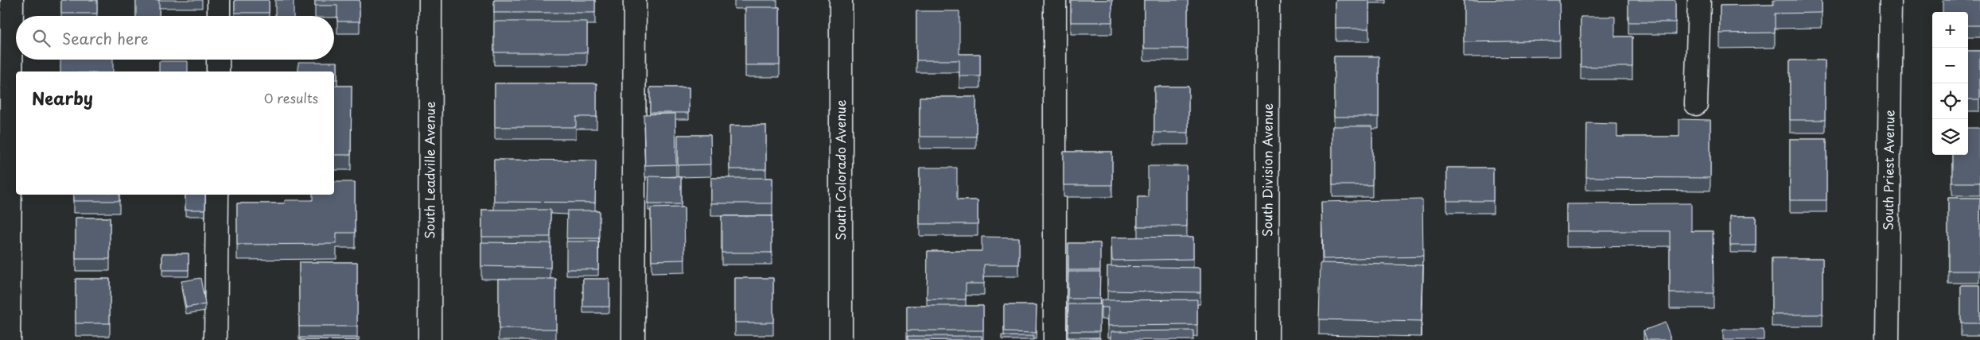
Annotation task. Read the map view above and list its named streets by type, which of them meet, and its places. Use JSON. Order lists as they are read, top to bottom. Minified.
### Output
{"streets":{"street":["South Leadville Avenue","South Colorado Avenue","South Division Avenue","South Priest Avenue"]},"page":{"map_buttons":["+","−"],"search":"Search here","heading":["Nearby","0 results"]}}
